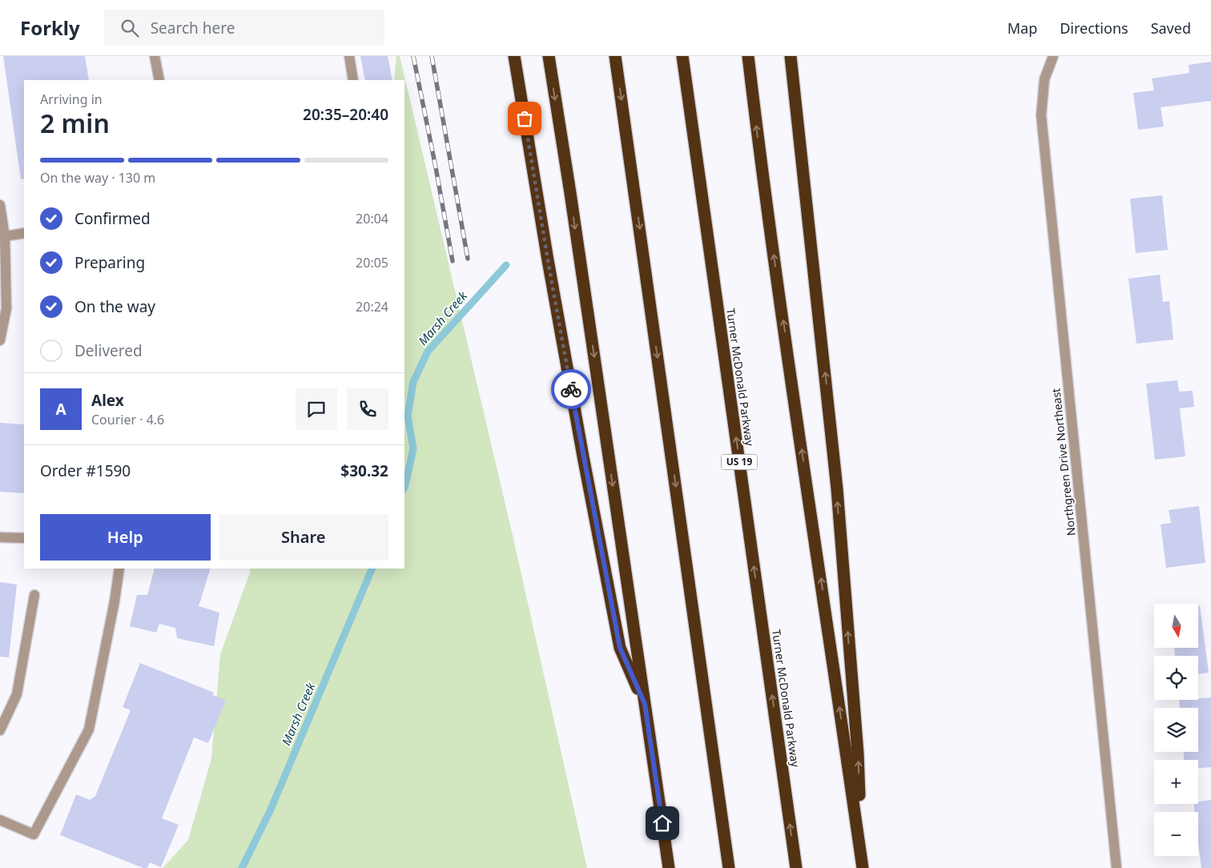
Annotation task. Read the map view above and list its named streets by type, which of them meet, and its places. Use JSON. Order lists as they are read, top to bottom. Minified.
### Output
{"streets":{"highway":["Turner McDonald Parkway","US 19"],"street":["Northgreen Drive Northeast"]},"water":["Marsh Creek"],"north":"bottom","page":{"header":"Forkly","search":"Search here","nav":["Map","Directions","Saved"],"heading":["2 min","Arriving in","20:35–20:40"],"panel":["Alex","Courier · 4.6","Order #1590","$30.32"],"bar":"On the way · 130 m","list":[["Confirmed","20:04"],["Preparing","20:05"],["On the way","20:24"],"Delivered"],"round":"A","buttons":["Help","Share"],"map_buttons":["+","−"]}}
